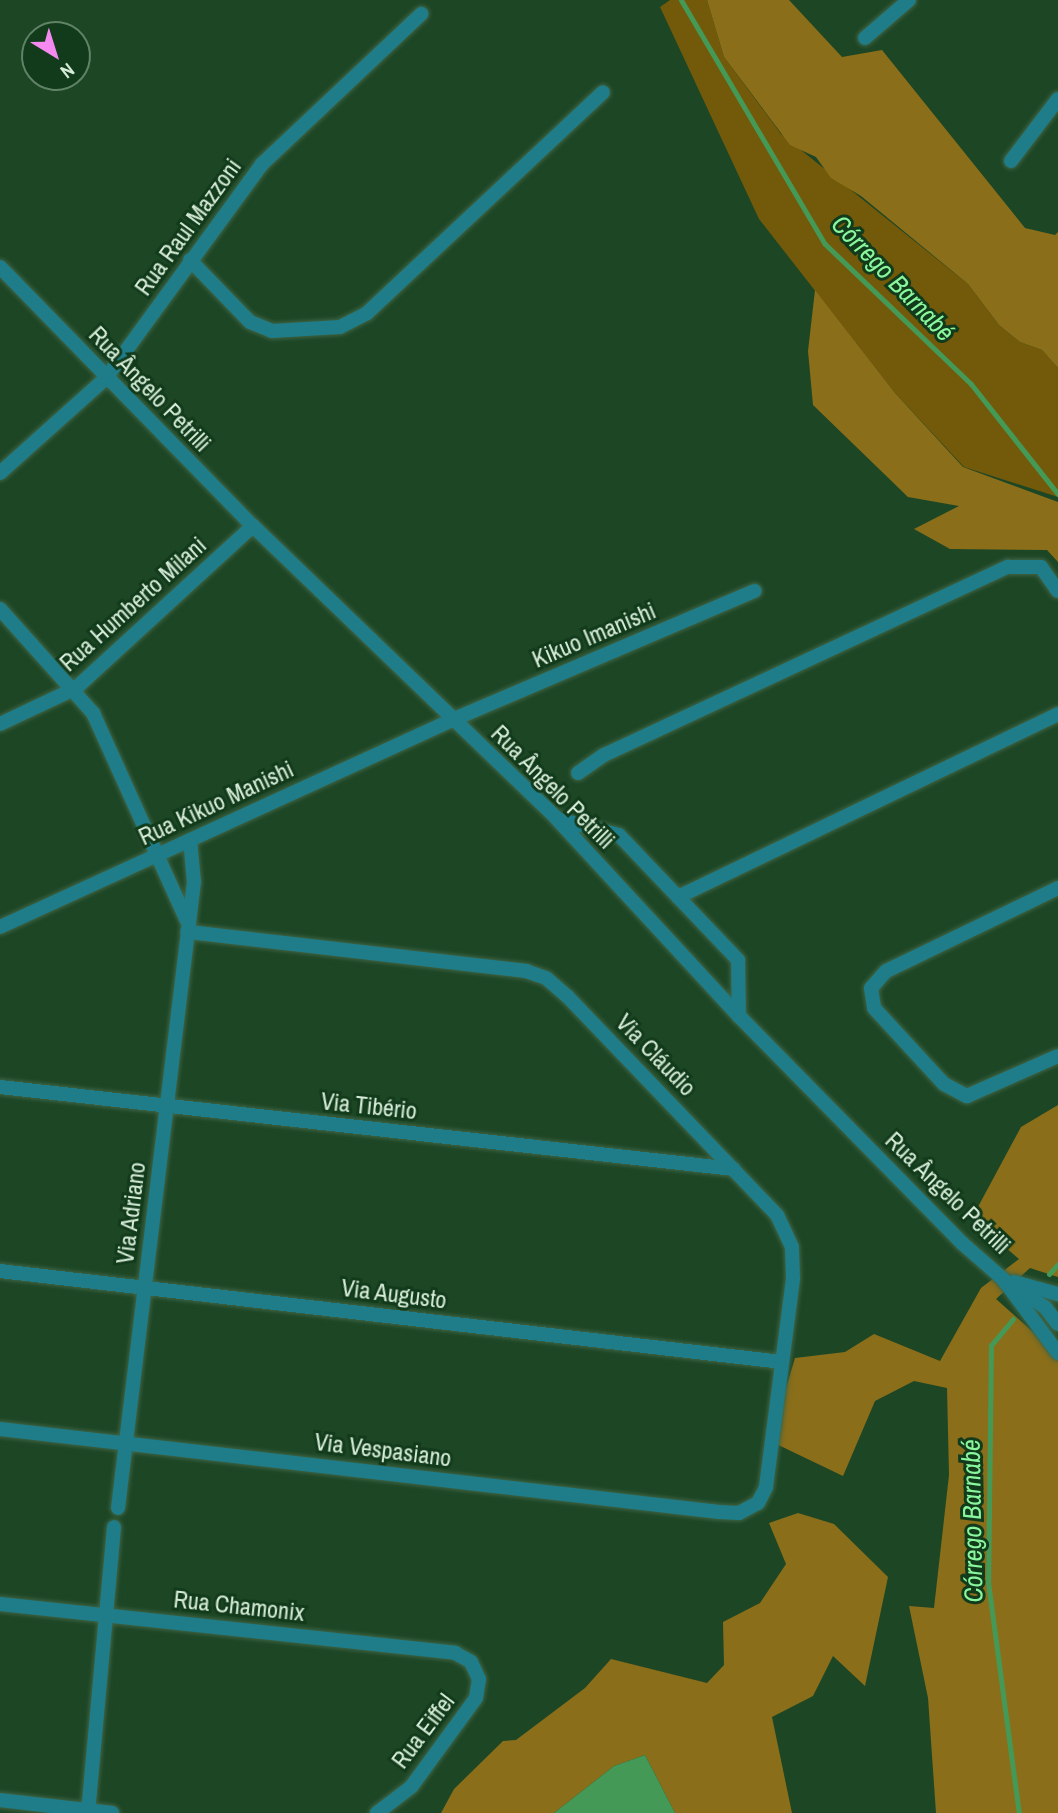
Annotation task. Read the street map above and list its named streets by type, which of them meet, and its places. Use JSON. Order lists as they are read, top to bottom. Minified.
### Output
{"streets":{"street":["Rua Raul Mazzoni","Rua Ângelo Petrilli","Rua Humberto Milani","Kikuo Imanishi","Rua Kikuo Manishi","Via Cláudio","Via Tibério","Via Adriano","Via Augusto","Via Vespasiano","Rua Chamonix","Rua Eiffel"]},"crossings":[["Rua Raul Mazzoni","Rua Ângelo Petrilli"],["Rua Ângelo Petrilli","Rua Humberto Milani"],["Rua Ângelo Petrilli","Kikuo Imanishi"],["Rua Ângelo Petrilli","Rua Kikuo Manishi"],["Kikuo Imanishi","Rua Kikuo Manishi"],["Rua Kikuo Manishi","Via Adriano"],["Via Cláudio","Via Tibério"],["Via Cláudio","Via Adriano"],["Via Cláudio","Via Augusto"],["Via Cláudio","Via Vespasiano"],["Via Tibério","Via Adriano"],["Via Adriano","Via Augusto"],["Via Adriano","Via Vespasiano"],["Rua Chamonix","Rua Eiffel"]],"water":["Córrego Barnabé"],"north":"bottom right"}
